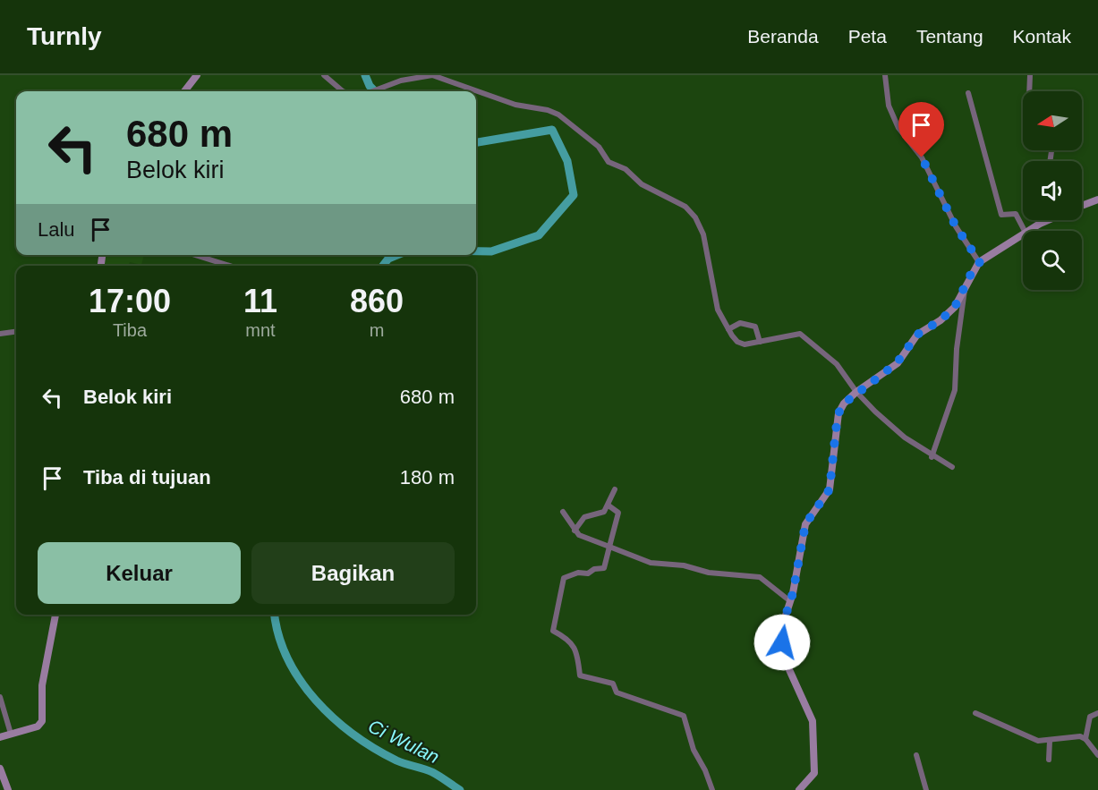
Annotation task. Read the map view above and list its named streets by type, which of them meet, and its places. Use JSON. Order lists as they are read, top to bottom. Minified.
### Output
{"water":["Ci Wulan"],"north":"left","page":{"header":"Turnly","nav":["Beranda","Peta","Tentang","Kontak"],"turn":["680 m","Belok kiri"],"then":"Lalu","eta":["17:00","Tiba","11","mnt","860","m"],"list":[{"name":"Belok kiri","value":"680 m"},{"name":"Tiba di tujuan","value":"180 m"}],"buttons":["Keluar","Bagikan"]}}
